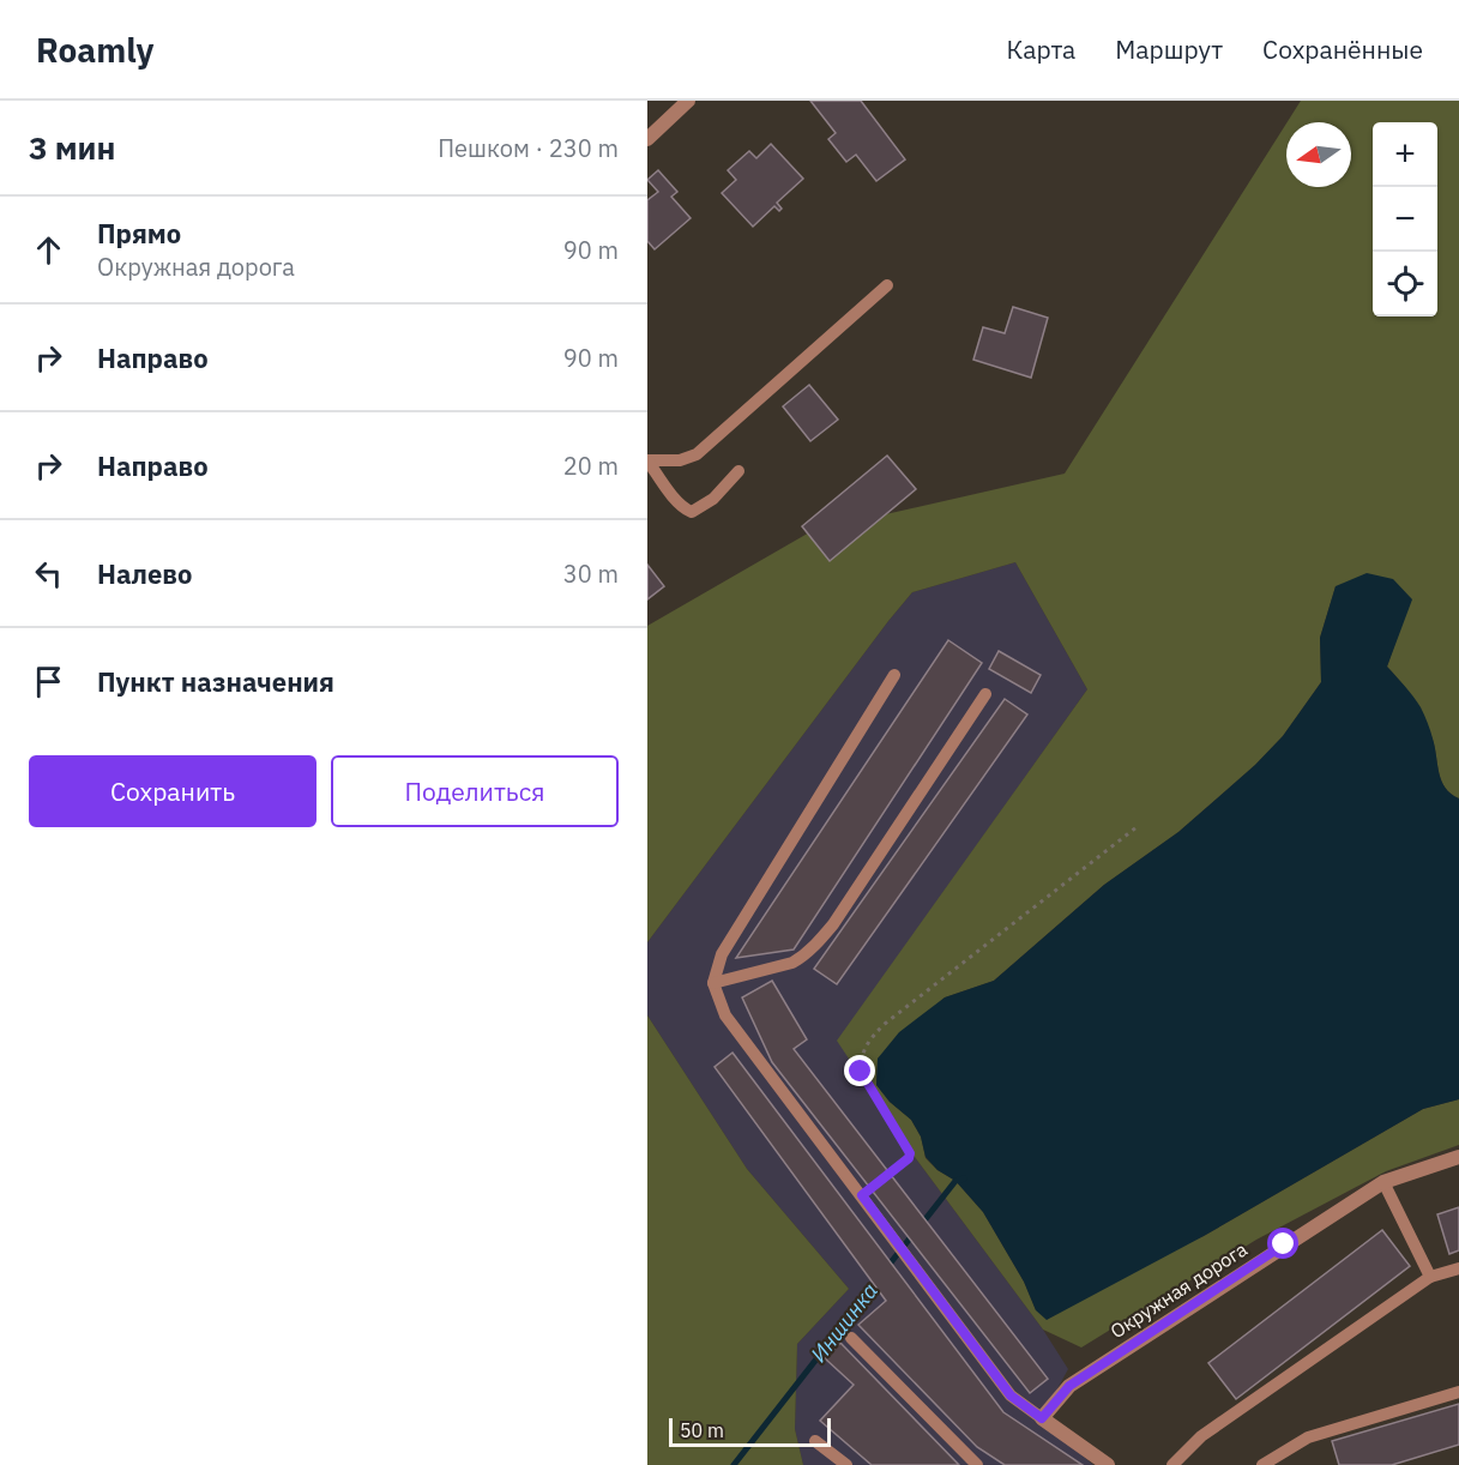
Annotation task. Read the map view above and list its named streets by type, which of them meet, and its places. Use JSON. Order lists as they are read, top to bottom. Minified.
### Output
{"streets":{"street":["Окружная дорога"]},"water":["Иншинка"],"scale_bar":"50 m","north":"left","page":{"header":"Roamly","nav":["Карта","Маршрут","Сохранённые"],"heading":["3 мин","Пешком · 230 m"],"map_buttons":["+","−"],"list":[["Прямо","Окружная дорога","90 m"],["Направо","90 m"],["Направо","20 m"],["Налево","30 m"],"Пункт назначения"],"buttons":["Сохранить","Поделиться"],"scale":"50 m"}}
